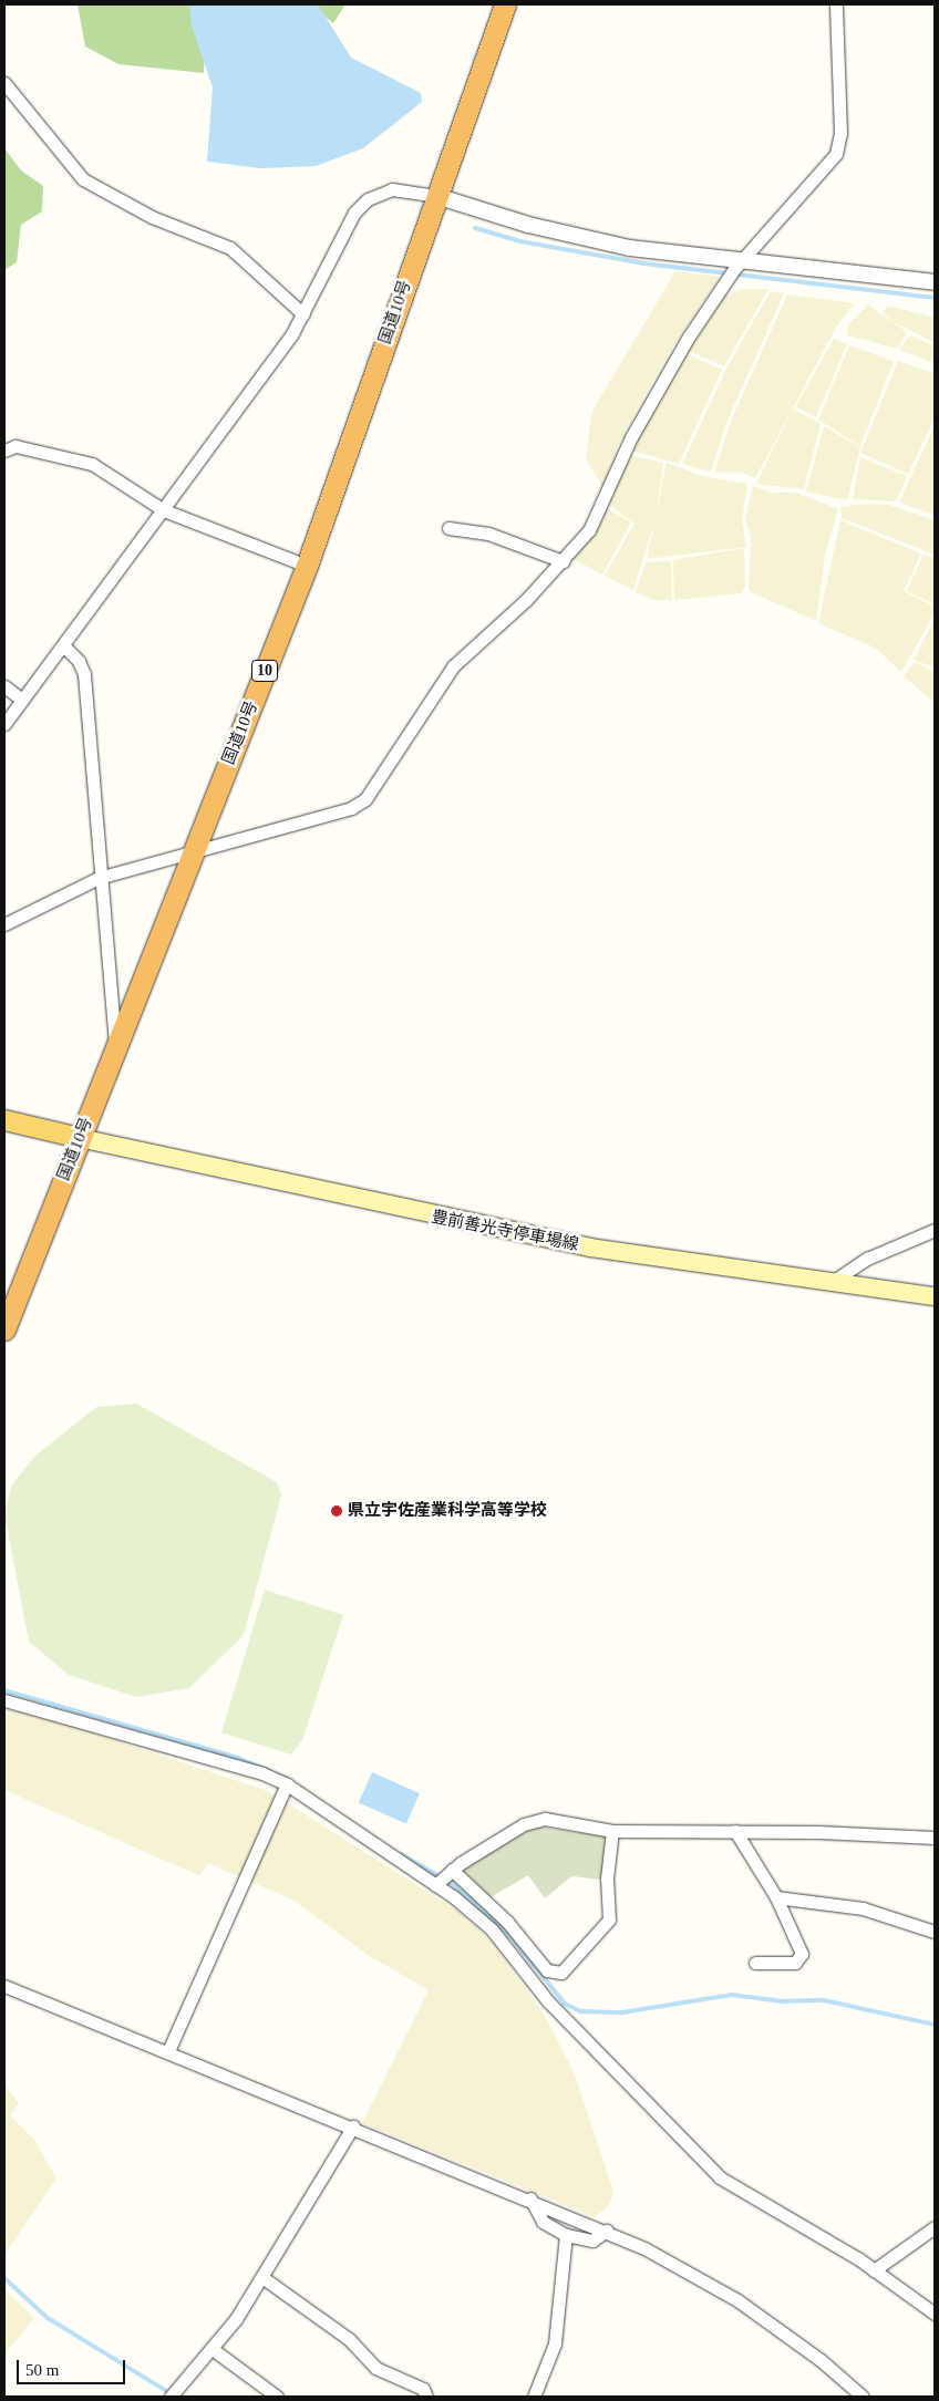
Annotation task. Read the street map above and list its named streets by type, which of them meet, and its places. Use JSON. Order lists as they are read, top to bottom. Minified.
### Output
{"streets":{"highway":["国道10号","10"],"main road":["豊前善光寺停車場線"]},"crossings":[["国道10号","豊前善光寺停車場線"]],"places":["県立宇佐産業科学高等学校"],"scale_bar":"50 m"}
